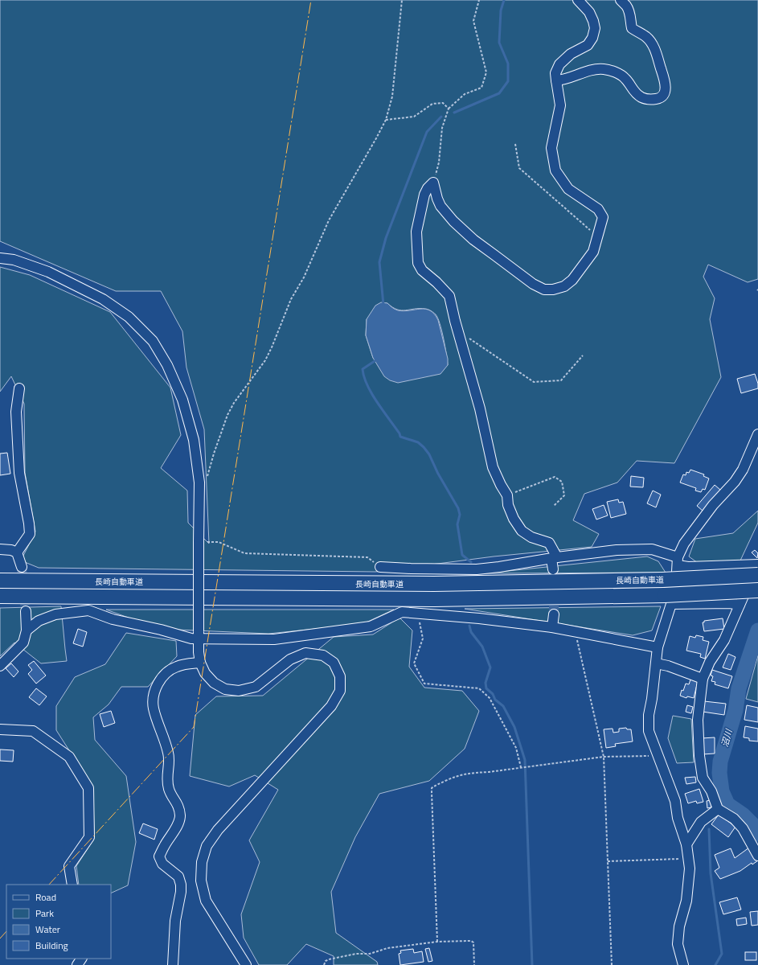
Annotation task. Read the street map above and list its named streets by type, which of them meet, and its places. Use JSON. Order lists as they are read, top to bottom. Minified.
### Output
{"streets":{"highway":["長崎自動車道"]},"water":["沼川"],"legend":["Road","Park","Water","Building"]}
